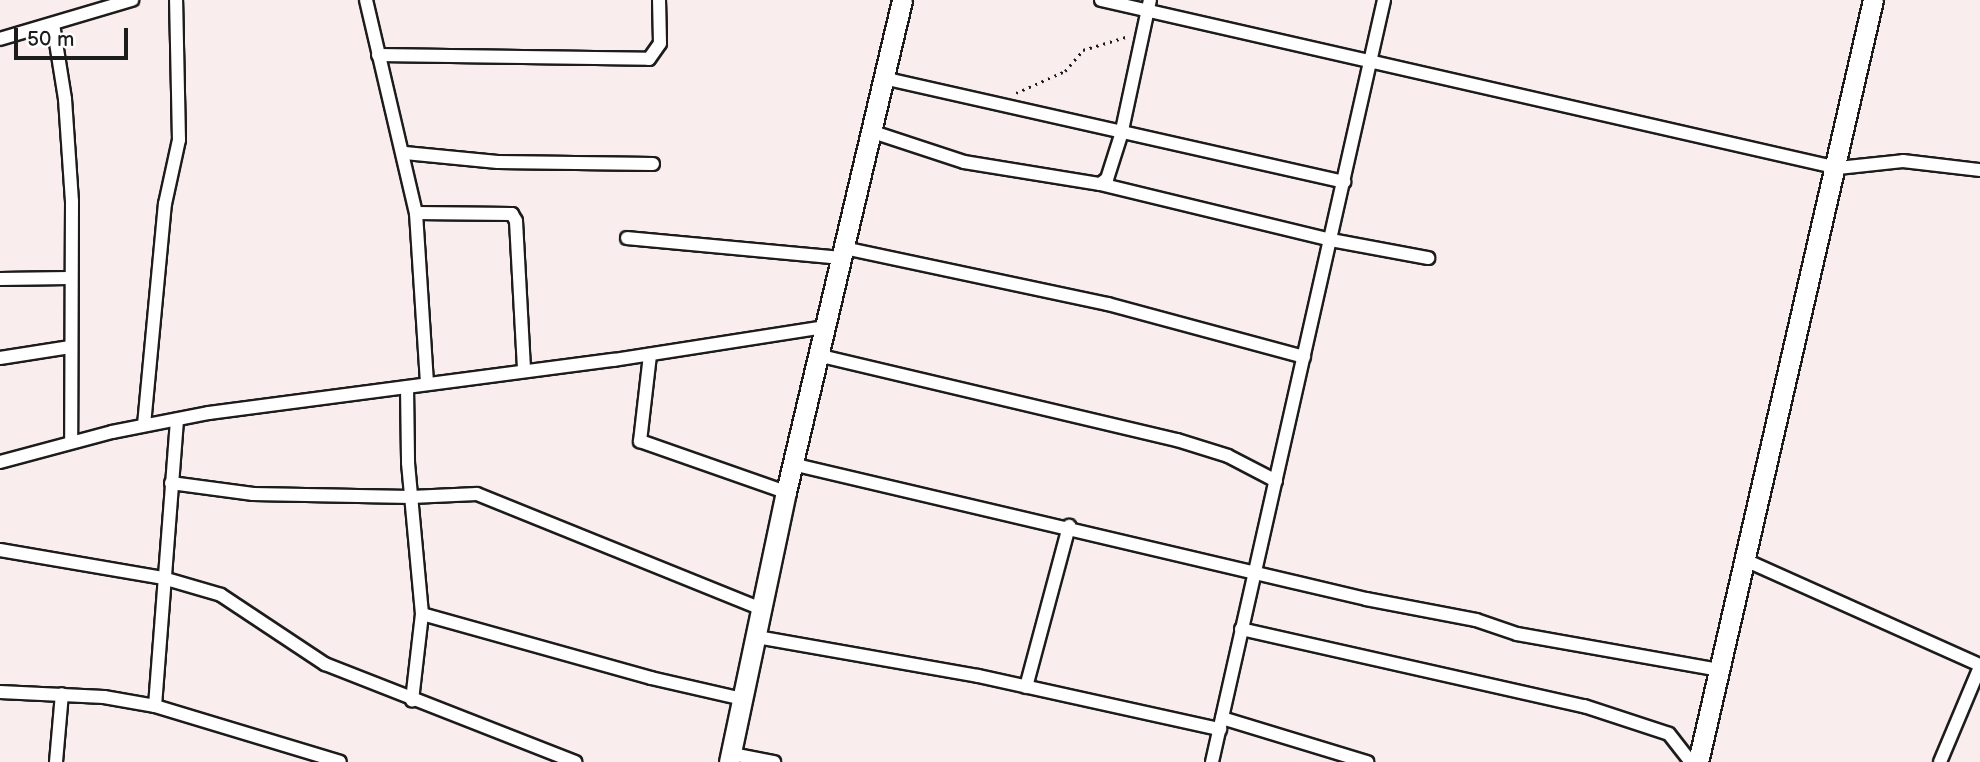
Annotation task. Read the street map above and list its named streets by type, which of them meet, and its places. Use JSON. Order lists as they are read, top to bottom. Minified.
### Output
{"scale_bar":"50 m"}
